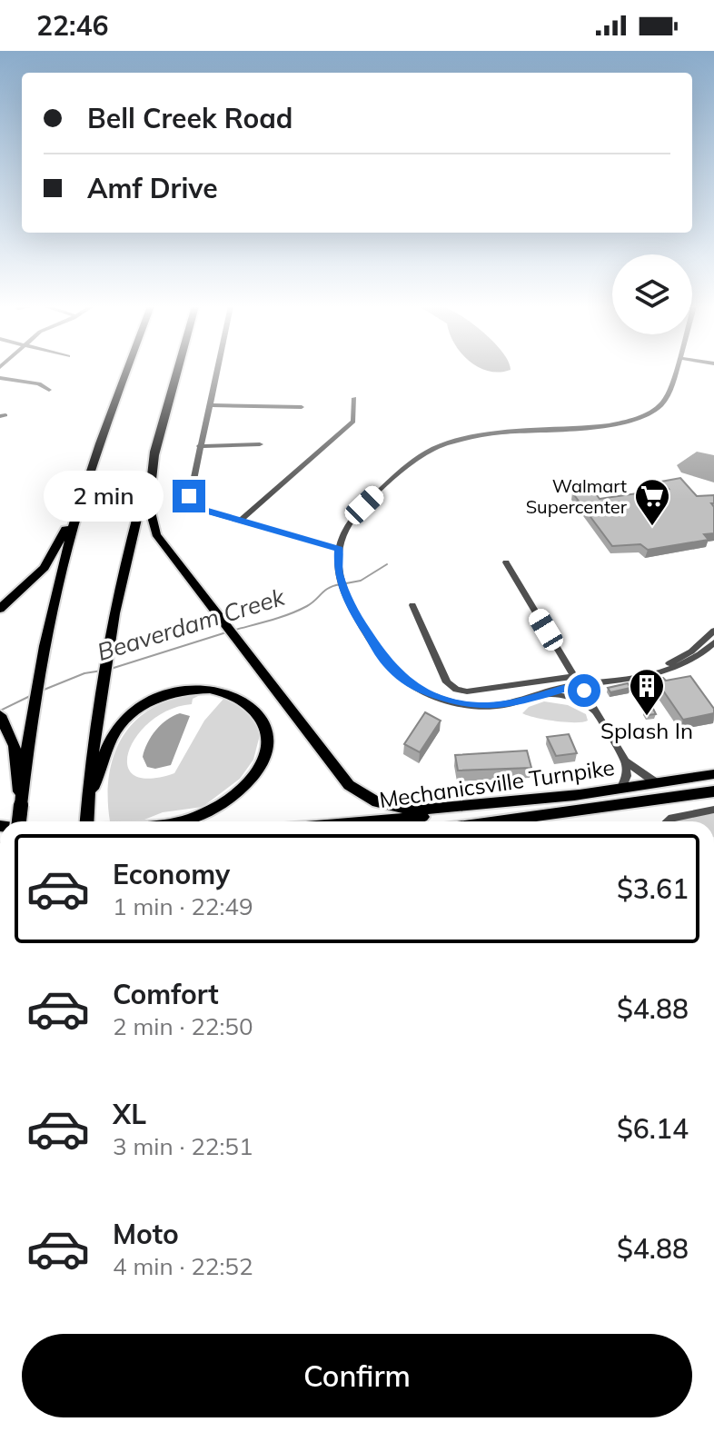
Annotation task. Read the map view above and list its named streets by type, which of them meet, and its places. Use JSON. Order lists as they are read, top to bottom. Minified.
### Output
{"streets":{"highway":["Mechanicsville Turnpike"]},"water":["Beaverdam Creek"],"places":{"supermarket":["Walmart Supercenter"],"building":["Splash In"]},"page":{"status":"22:46","banner":["Bell Creek Road","Amf Drive"],"bubble":"2 min","list":[{"name":"Economy","note":"1 min · 22:49","value":"$3.61"},{"name":"Comfort","note":"2 min · 22:50","value":"$4.88"},{"name":"XL","note":"3 min · 22:51","value":"$6.14"},{"name":"Moto","note":"4 min · 22:52","value":"$4.88"}],"buttons":"Confirm"}}
